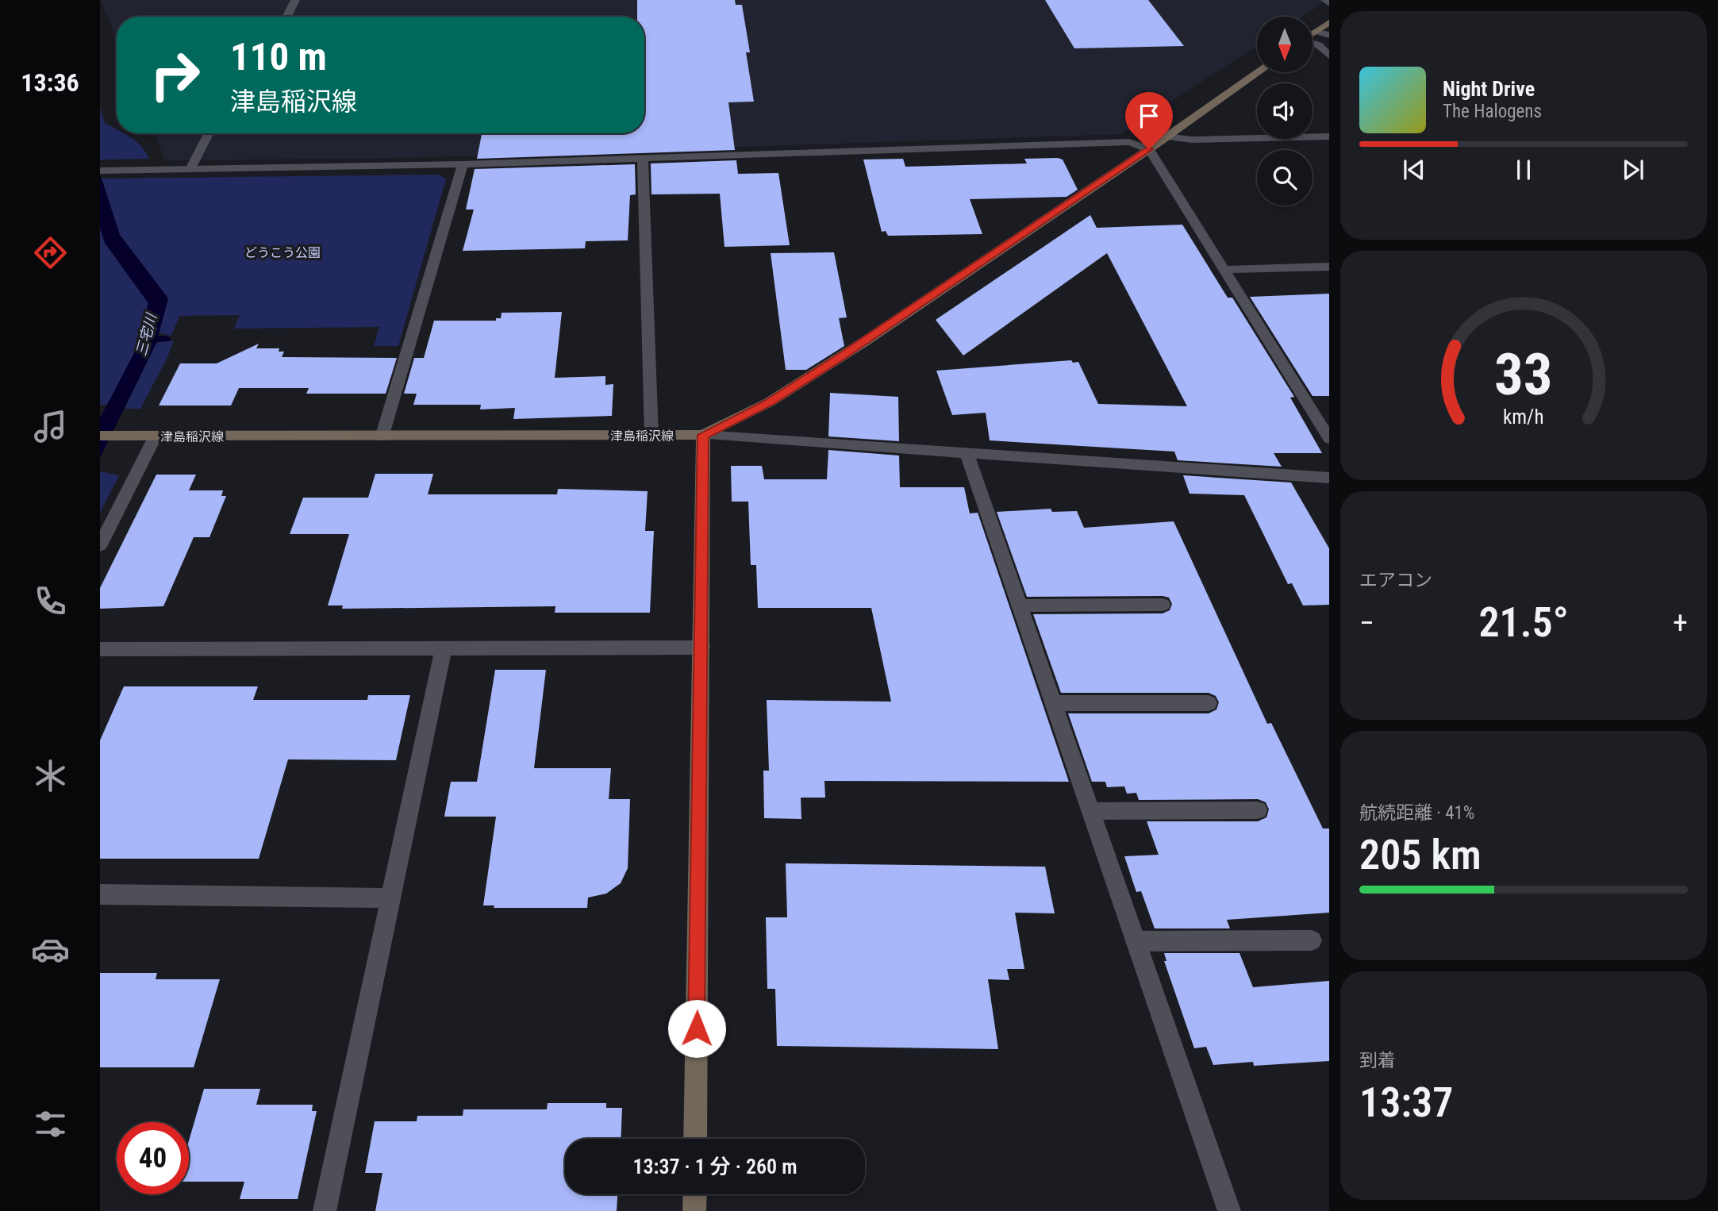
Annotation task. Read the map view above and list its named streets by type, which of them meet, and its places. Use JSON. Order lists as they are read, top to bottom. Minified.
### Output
{"streets":{"main road":["津島稲沢線"]},"water":["三宅川"],"parks":["どうこう公園"],"north":"bottom","page":{"tabs":"13:36","turn":["110 m","津島稲沢線"],"song":["Night Drive","The Halogens"],"tile":["エアコン",["航続距離 · 41%","205 km"],["到着","13:37"]],"heat":["−","21.5°","+"],"limit":"40","trip":"13:37 · 1 分 · 260 m","gauge":["33","km/h"]}}
